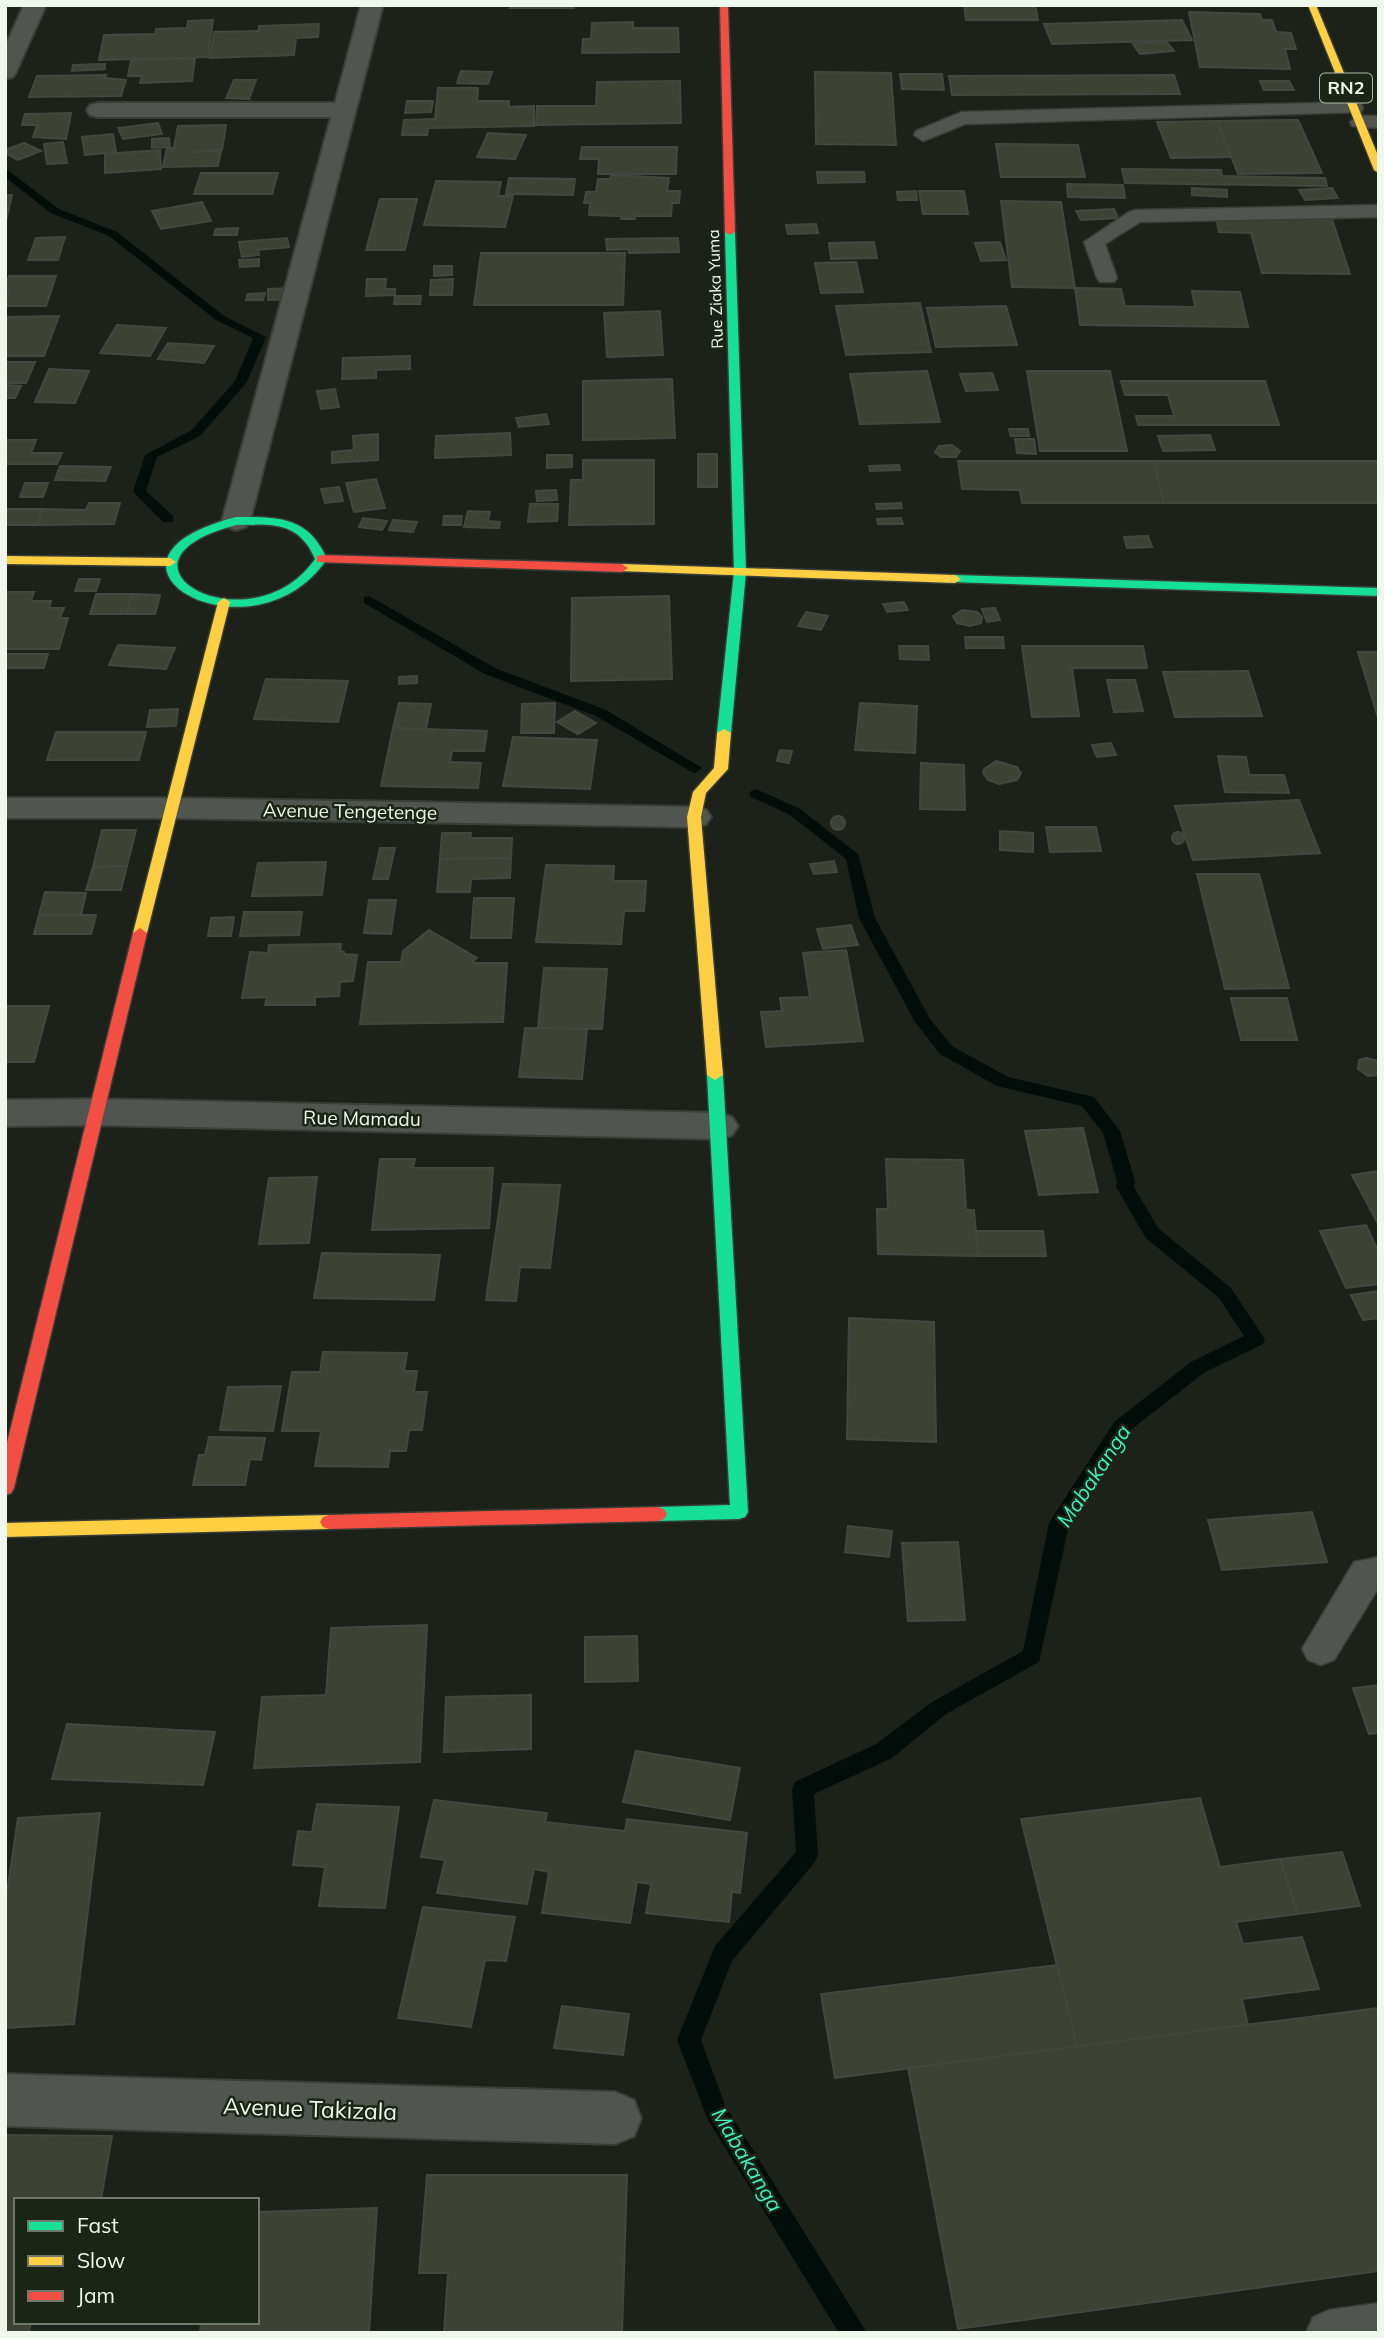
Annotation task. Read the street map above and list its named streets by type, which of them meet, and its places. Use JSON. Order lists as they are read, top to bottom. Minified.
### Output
{"streets":{"main road":["RN2","Rue Ziaka Yuma"],"street":["Avenue Tengetenge","Rue Mamadu","Avenue Takizala"]},"crossings":[["Rue Ziaka Yuma","Avenue Tengetenge"]],"water":["Mabakanga"],"legend":["Fast","Slow","Jam"]}
